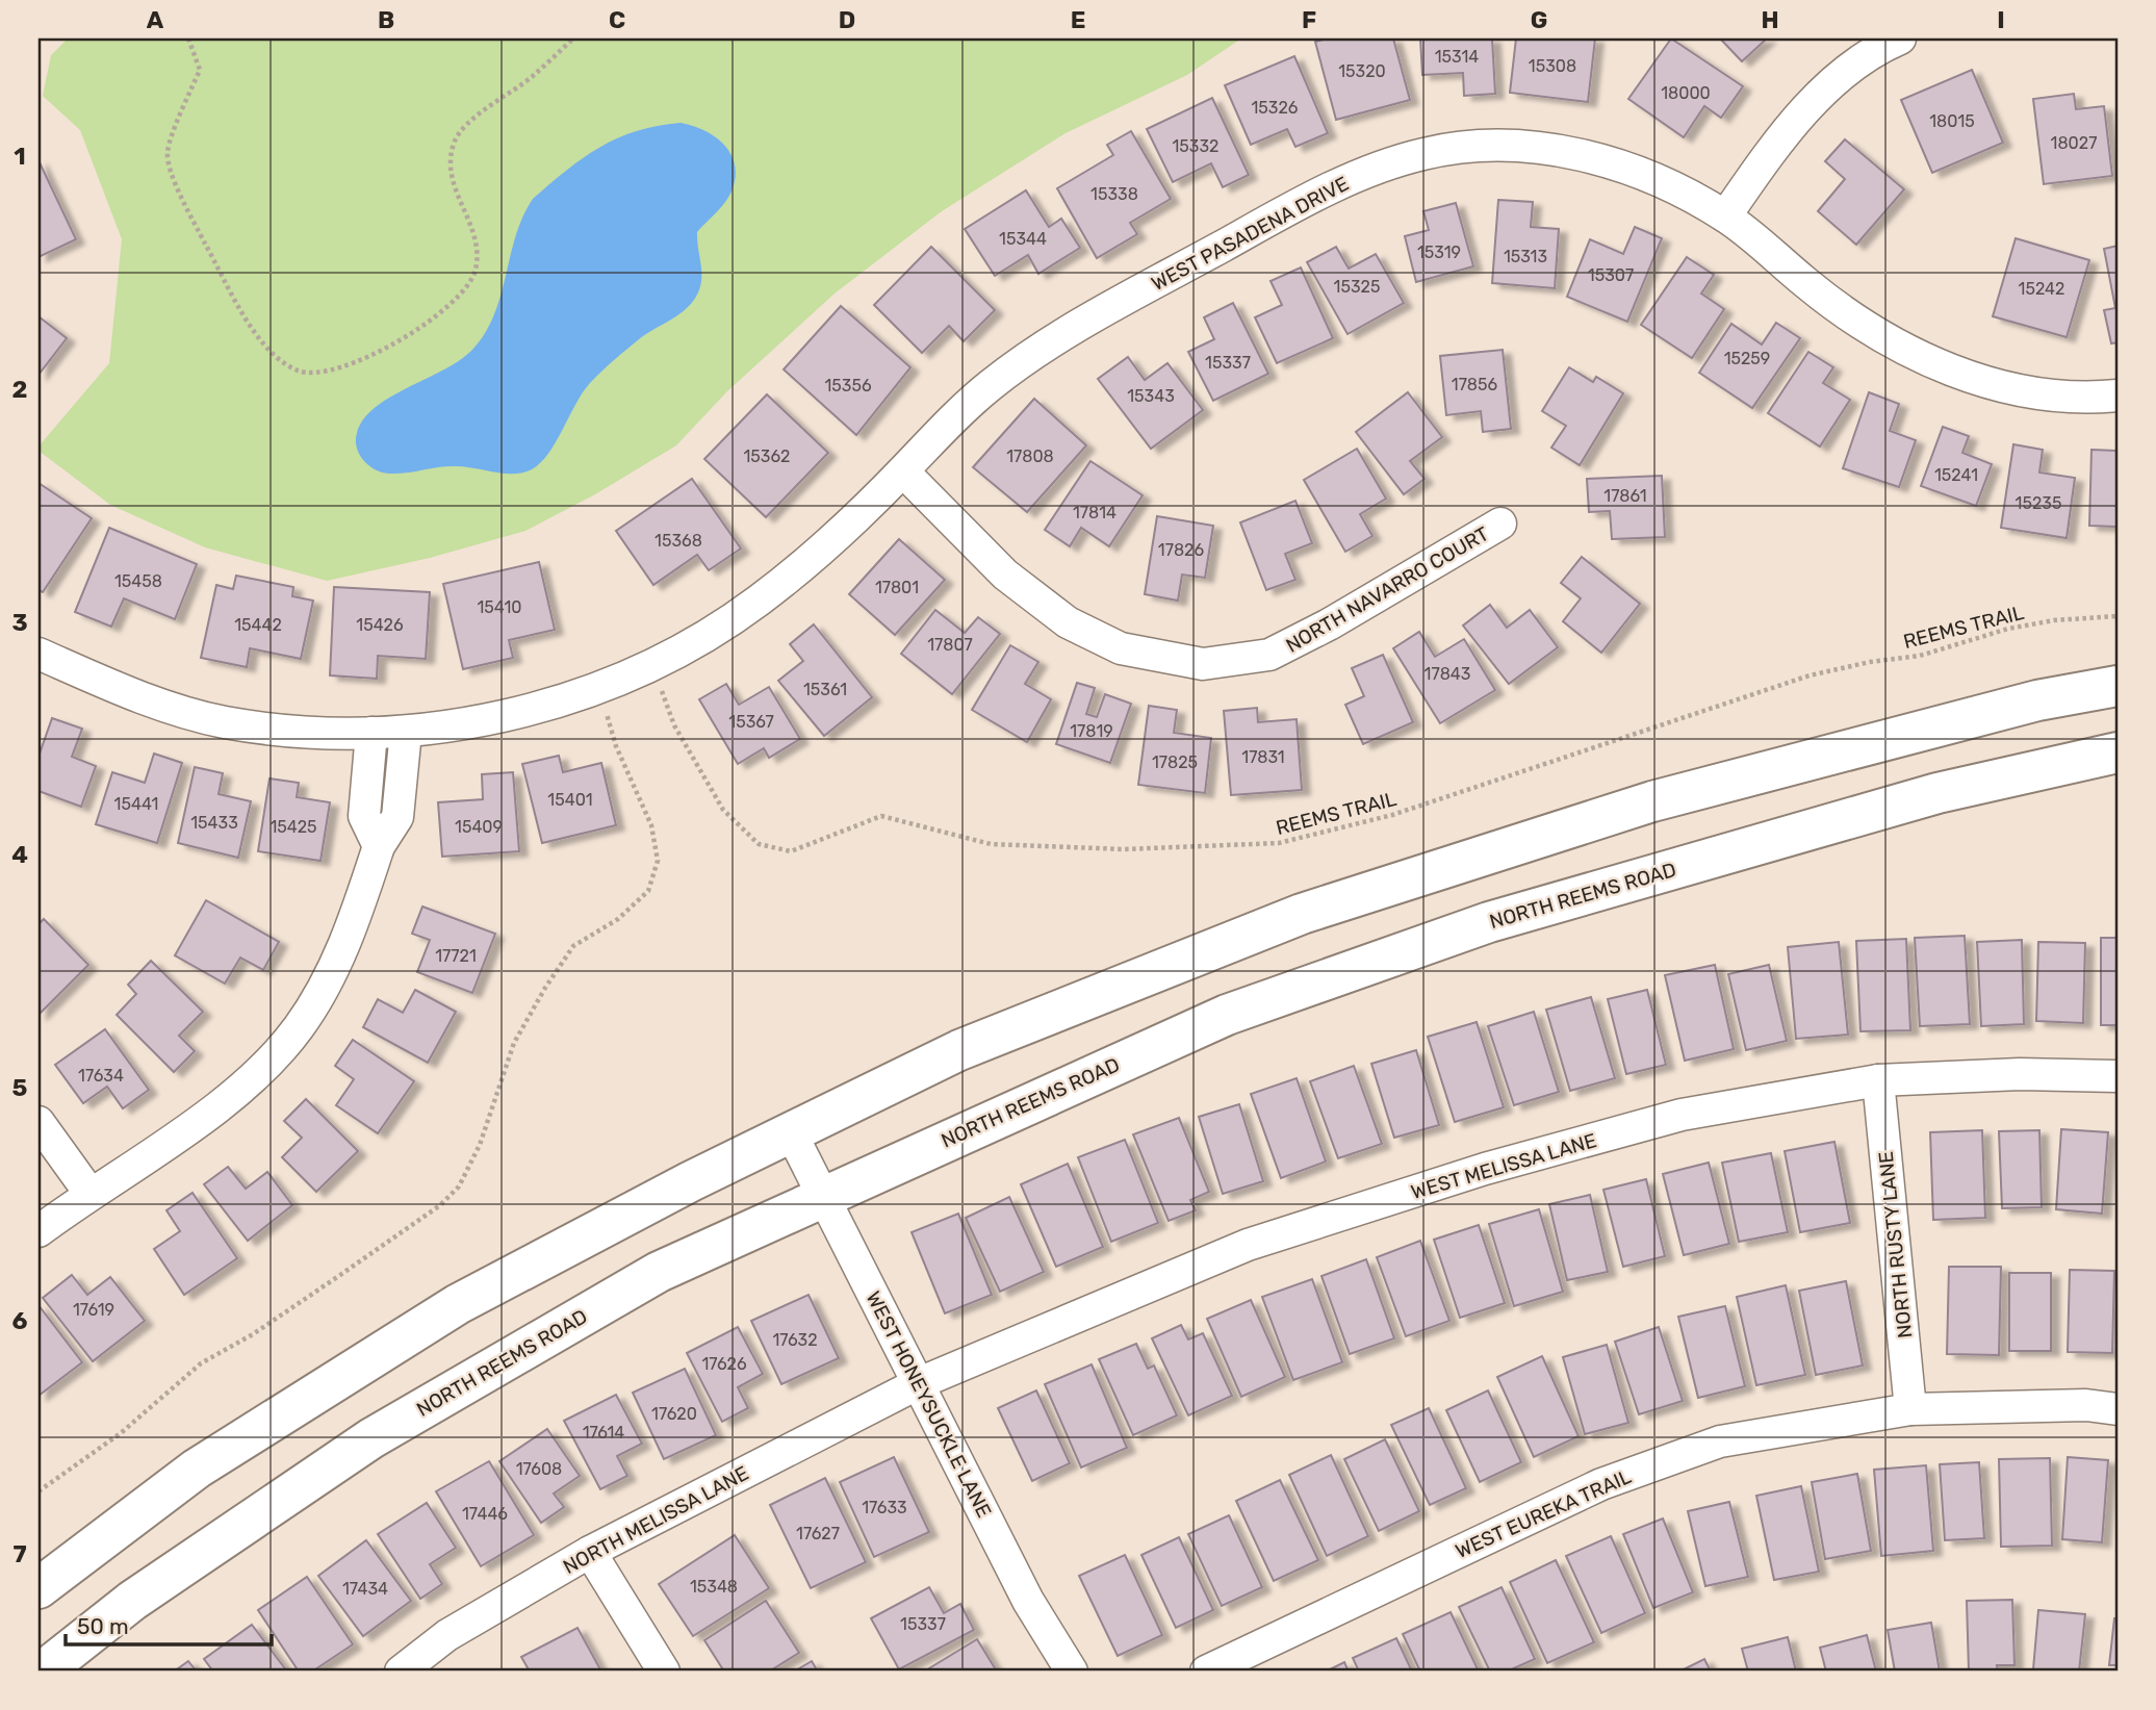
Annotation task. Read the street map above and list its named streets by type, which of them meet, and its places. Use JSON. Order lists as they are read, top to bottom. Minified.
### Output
{"streets":{"main road":["NORTH REEMS ROAD"],"street":["WEST PASADENA DRIVE","NORTH NAVARRO COURT","WEST MELISSA LANE","NORTH RUSTY LANE","WEST HONEYSUCKLE LANE","WEST EUREKA TRAIL","NORTH MELISSA LANE"],"path":["REEMS TRAIL"]},"crossings":[["WEST PASADENA DRIVE","NORTH NAVARRO COURT"],["WEST PASADENA DRIVE","REEMS TRAIL"],["NORTH REEMS ROAD","WEST HONEYSUCKLE LANE"],["WEST MELISSA LANE","NORTH RUSTY LANE"],["WEST MELISSA LANE","WEST HONEYSUCKLE LANE"],["WEST MELISSA LANE","NORTH MELISSA LANE"],["NORTH RUSTY LANE","WEST EUREKA TRAIL"],["WEST HONEYSUCKLE LANE","NORTH MELISSA LANE"]],"house_numbers":["15314","15308","15320","18000","15326","18015","18027","15332","15338","15344","15319","15313","15307","15325","15242","15259","15337","17856","15356","15343","15362","17808","15241","17861","15235","17814","15368","17826","15458","17801","15410","15442","15426","17807","17843","15361","15367","17819","17831","17825","15401","15441","15433","15425","15409","17721","17634","17619","17632","17626","17620","17614","17608","17633","17446","17627","15348","17434","15337"],"scale_bar":"50 m","grid":{"columns":["A","B","C","D","E","F","G","H","I"],"rows":["1","2","3","4","5","6","7"]}}
